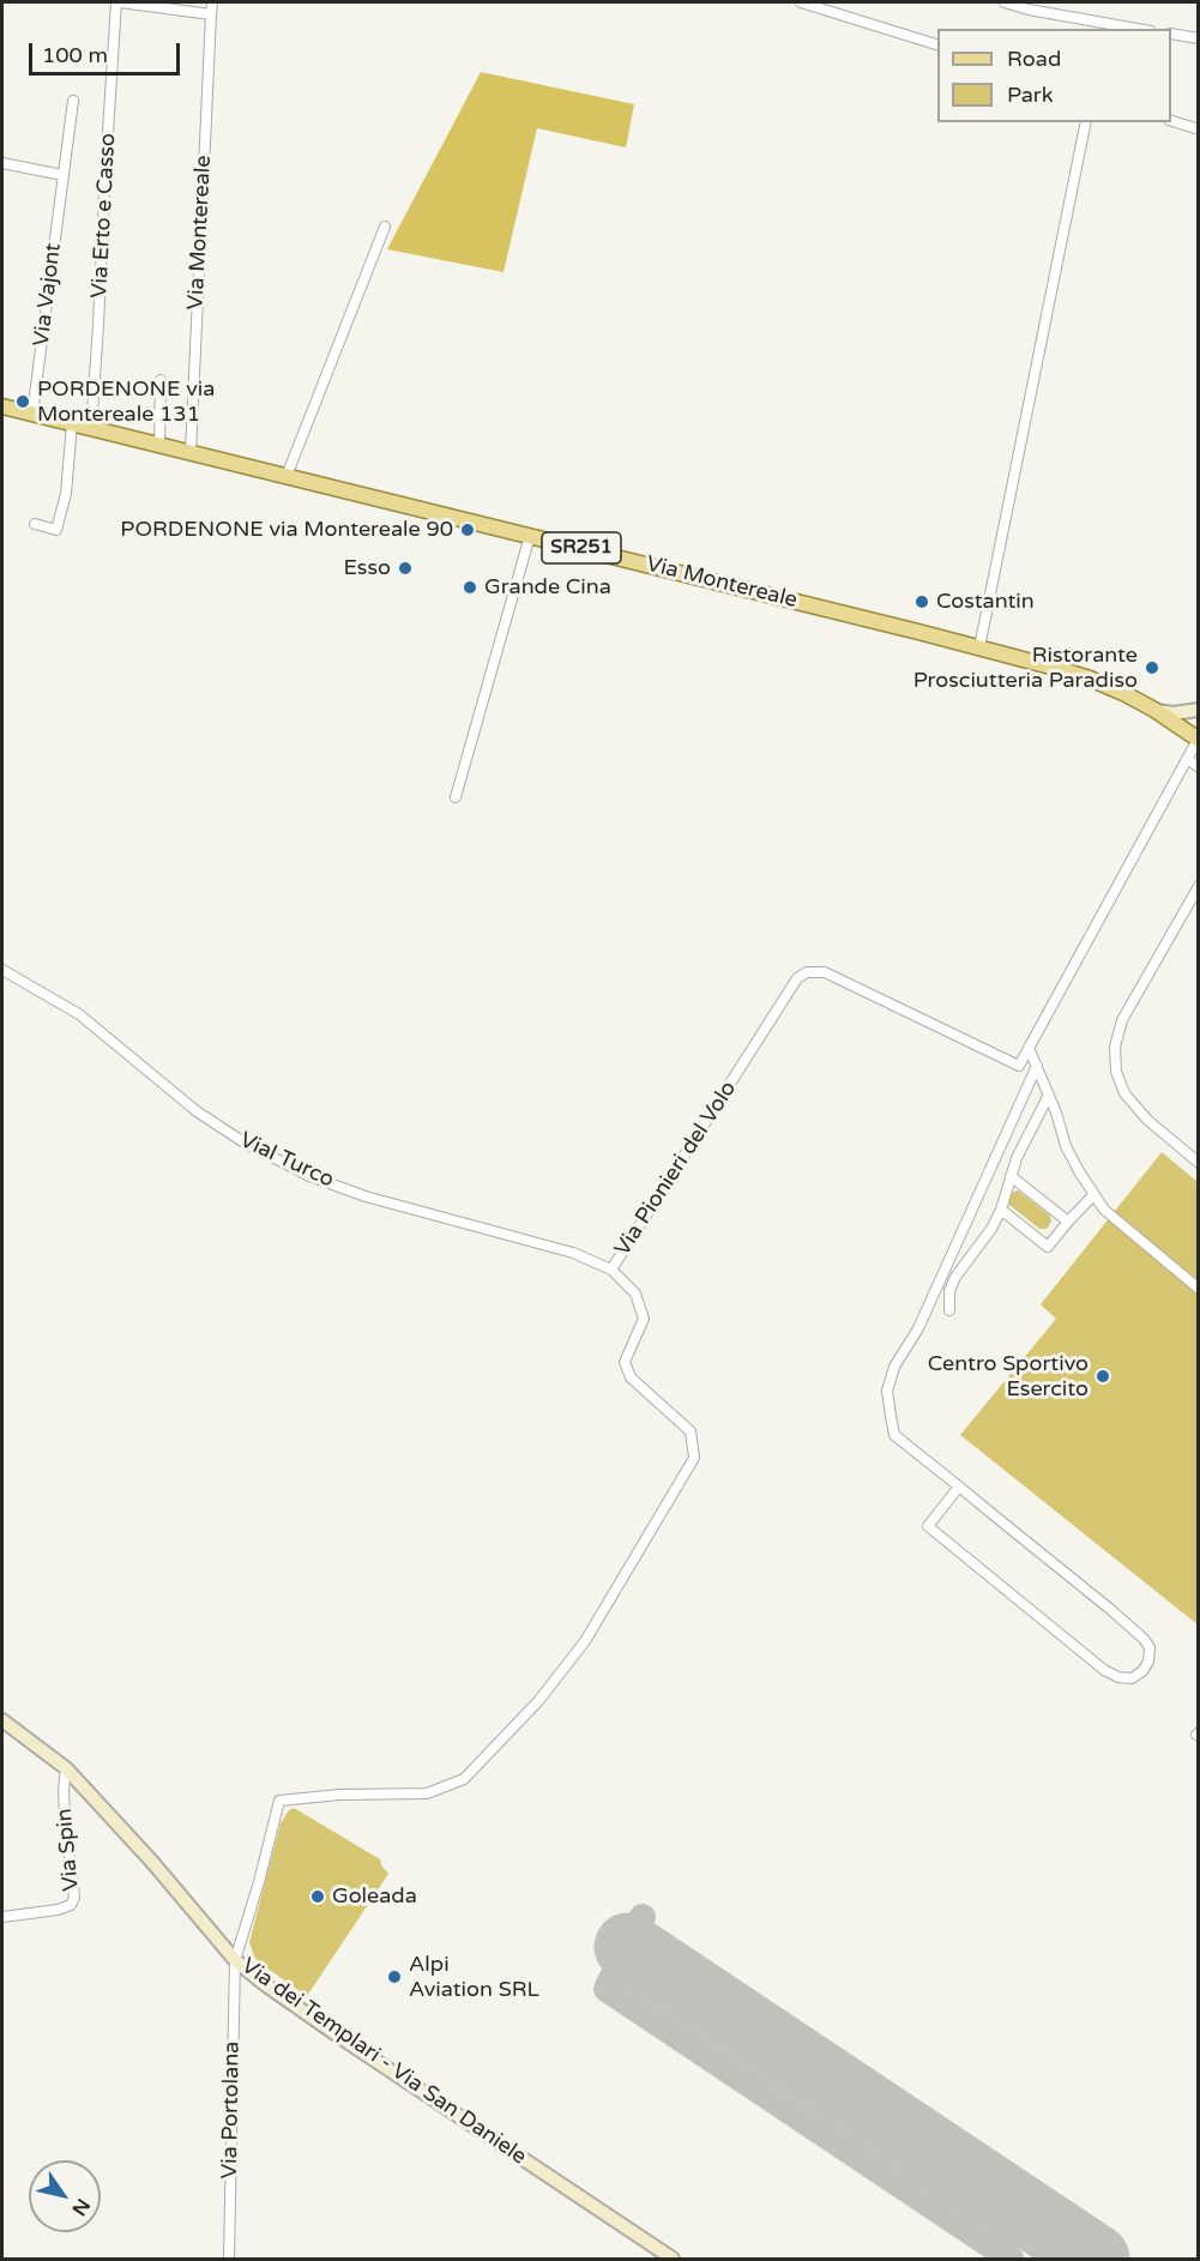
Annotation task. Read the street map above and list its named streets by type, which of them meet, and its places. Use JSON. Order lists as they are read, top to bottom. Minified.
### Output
{"streets":{"main road":["Via Montereale","SR251"],"street":["Via Erto e Casso","Via Vajont","Vial Turco","Via Pionieri del Volo","Via Spin","Via dei Templari - Via San Daniele","Via Portolana"]},"crossings":[["Via Erto e Casso","Via Montereale"],["Via Montereale","Via Vajont"],["Vial Turco","Via Pionieri del Volo"],["Via Pionieri del Volo","Via dei Templari - Via San Daniele"],["Via Pionieri del Volo","Via Portolana"],["Via Spin","Via dei Templari - Via San Daniele"],["Via dei Templari - Via San Daniele","Via Portolana"]],"places":["PORDENONE via Montereale 131","PORDENONE via Montereale 90","Esso","Grande Cina","Costantin","Ristorante Prosciutteria Paradiso","Centro Sportivo Esercito","Goleada","Alpi Aviation SRL"],"legend":["Road","Park"],"scale_bar":"100 m","north":"bottom right"}
